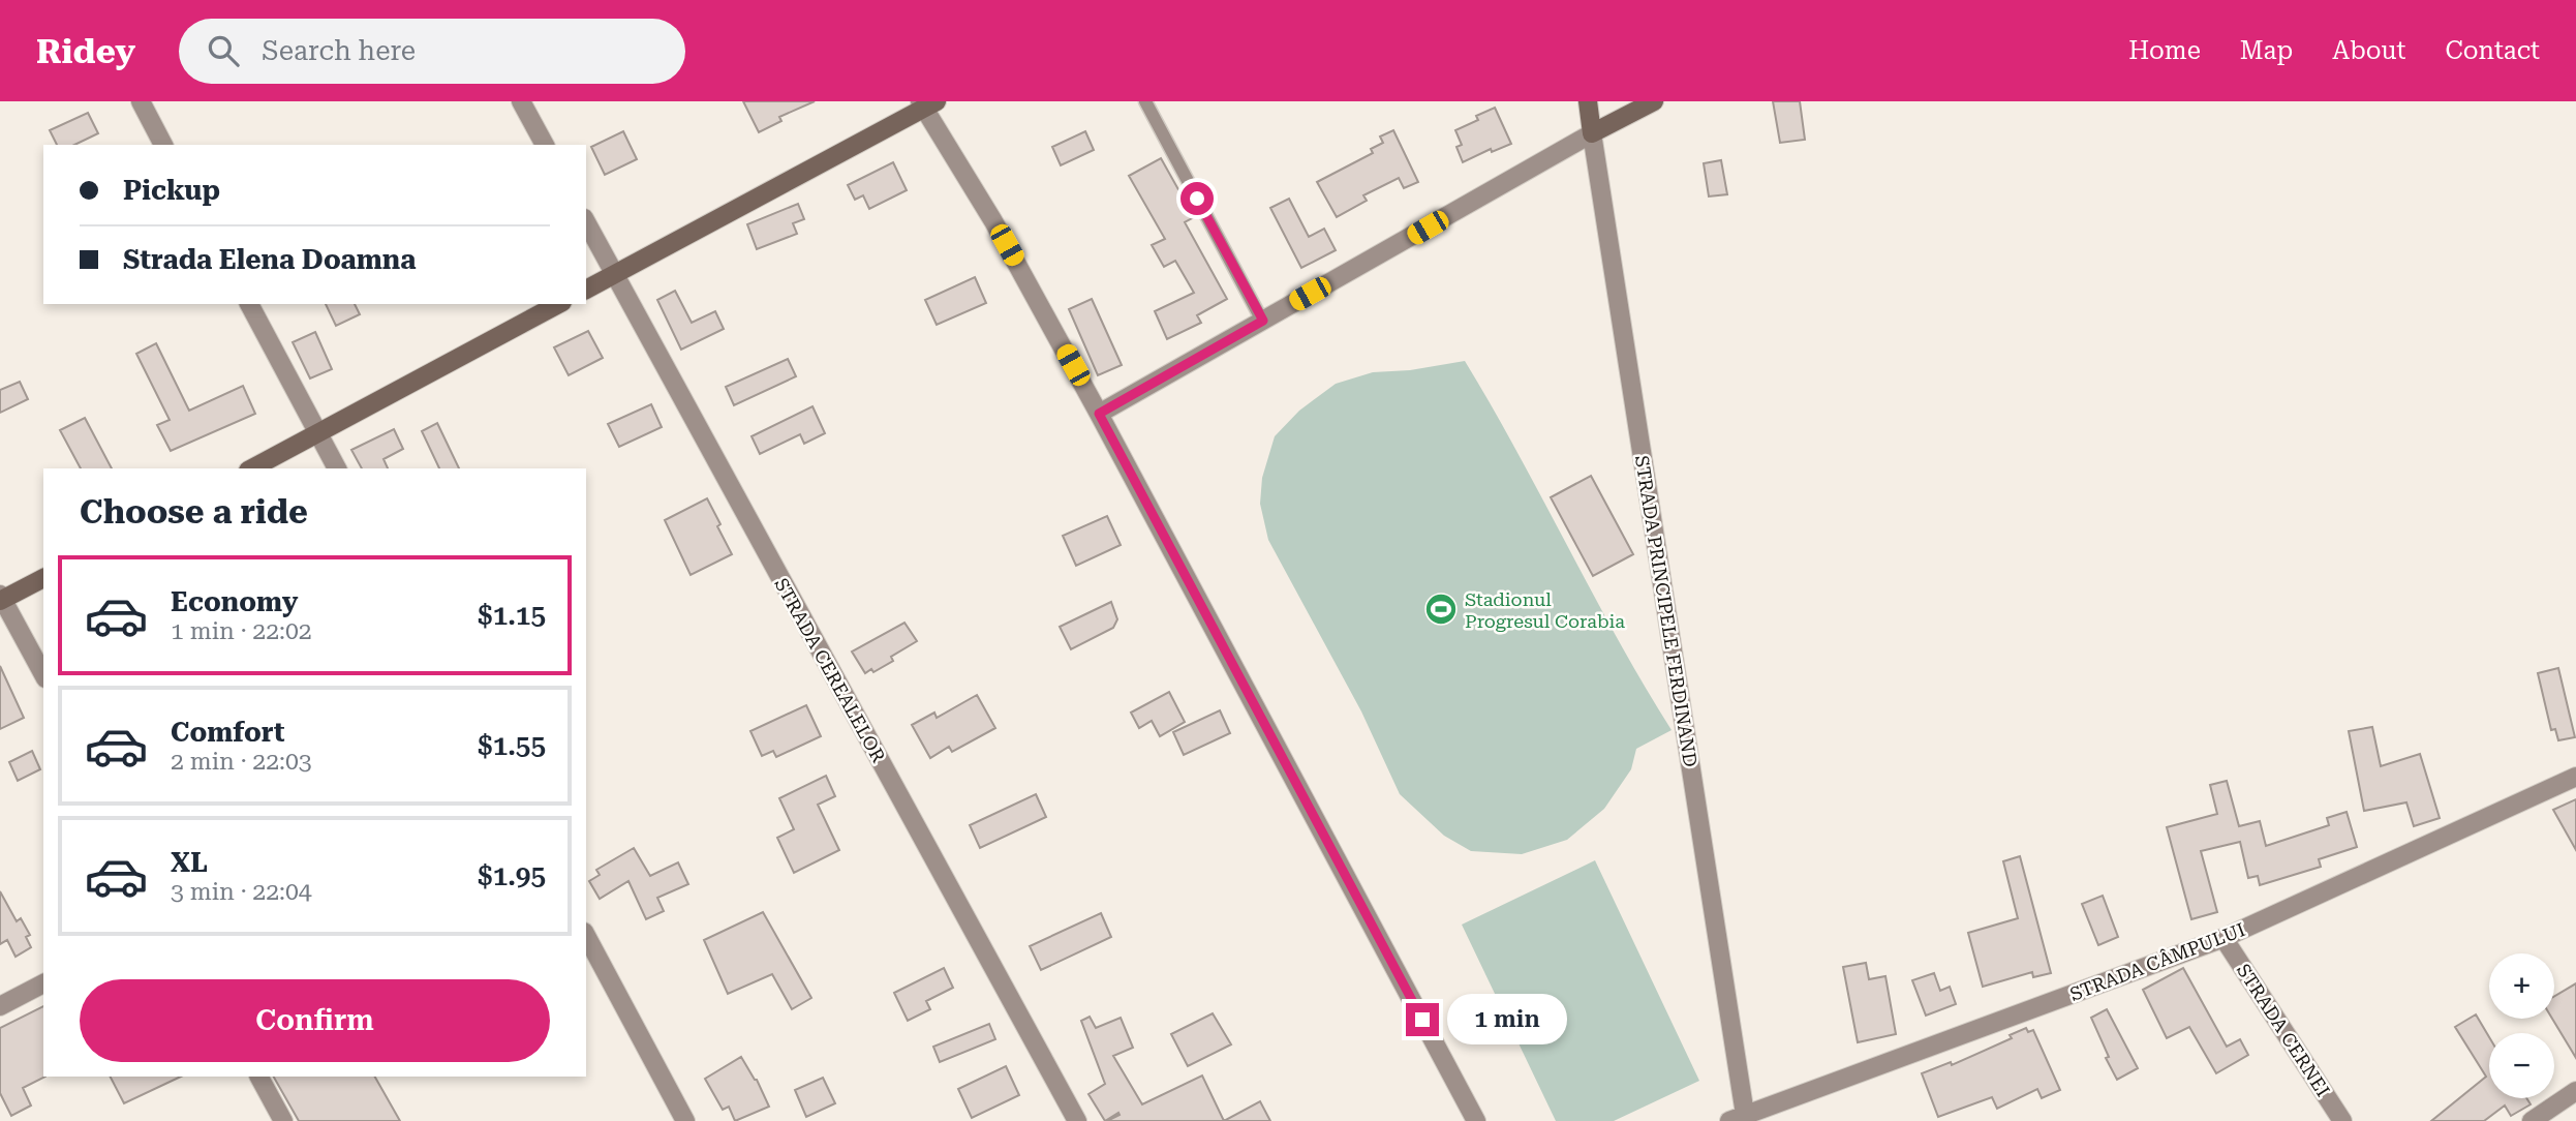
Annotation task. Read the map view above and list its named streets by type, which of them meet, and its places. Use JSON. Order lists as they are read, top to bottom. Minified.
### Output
{"streets":{"main road":["STRADA PRINCIPELE FERDINAND"],"street":["STRADA CEREALELOR","STRADA CÂMPULUI","STRADA CERNEI"]},"crossings":[["STRADA PRINCIPELE FERDINAND","STRADA CÂMPULUI"],["STRADA CÂMPULUI","STRADA CERNEI"]],"places":{"sports":["Stadionul Progresul Corabia"]},"page":{"header":"Ridey","search":"Search here","nav":["Home","Map","About","Contact"],"banner":["Pickup","Strada Elena Doamna"],"heading":"Choose a ride","list":[{"name":"Economy","note":"1 min · 22:02","value":"$1.15"},{"name":"Comfort","note":"2 min · 22:03","value":"$1.55"},{"name":"XL","note":"3 min · 22:04","value":"$1.95"}],"map_buttons":["+","−"],"buttons":"Confirm","bubble":"1 min"}}
